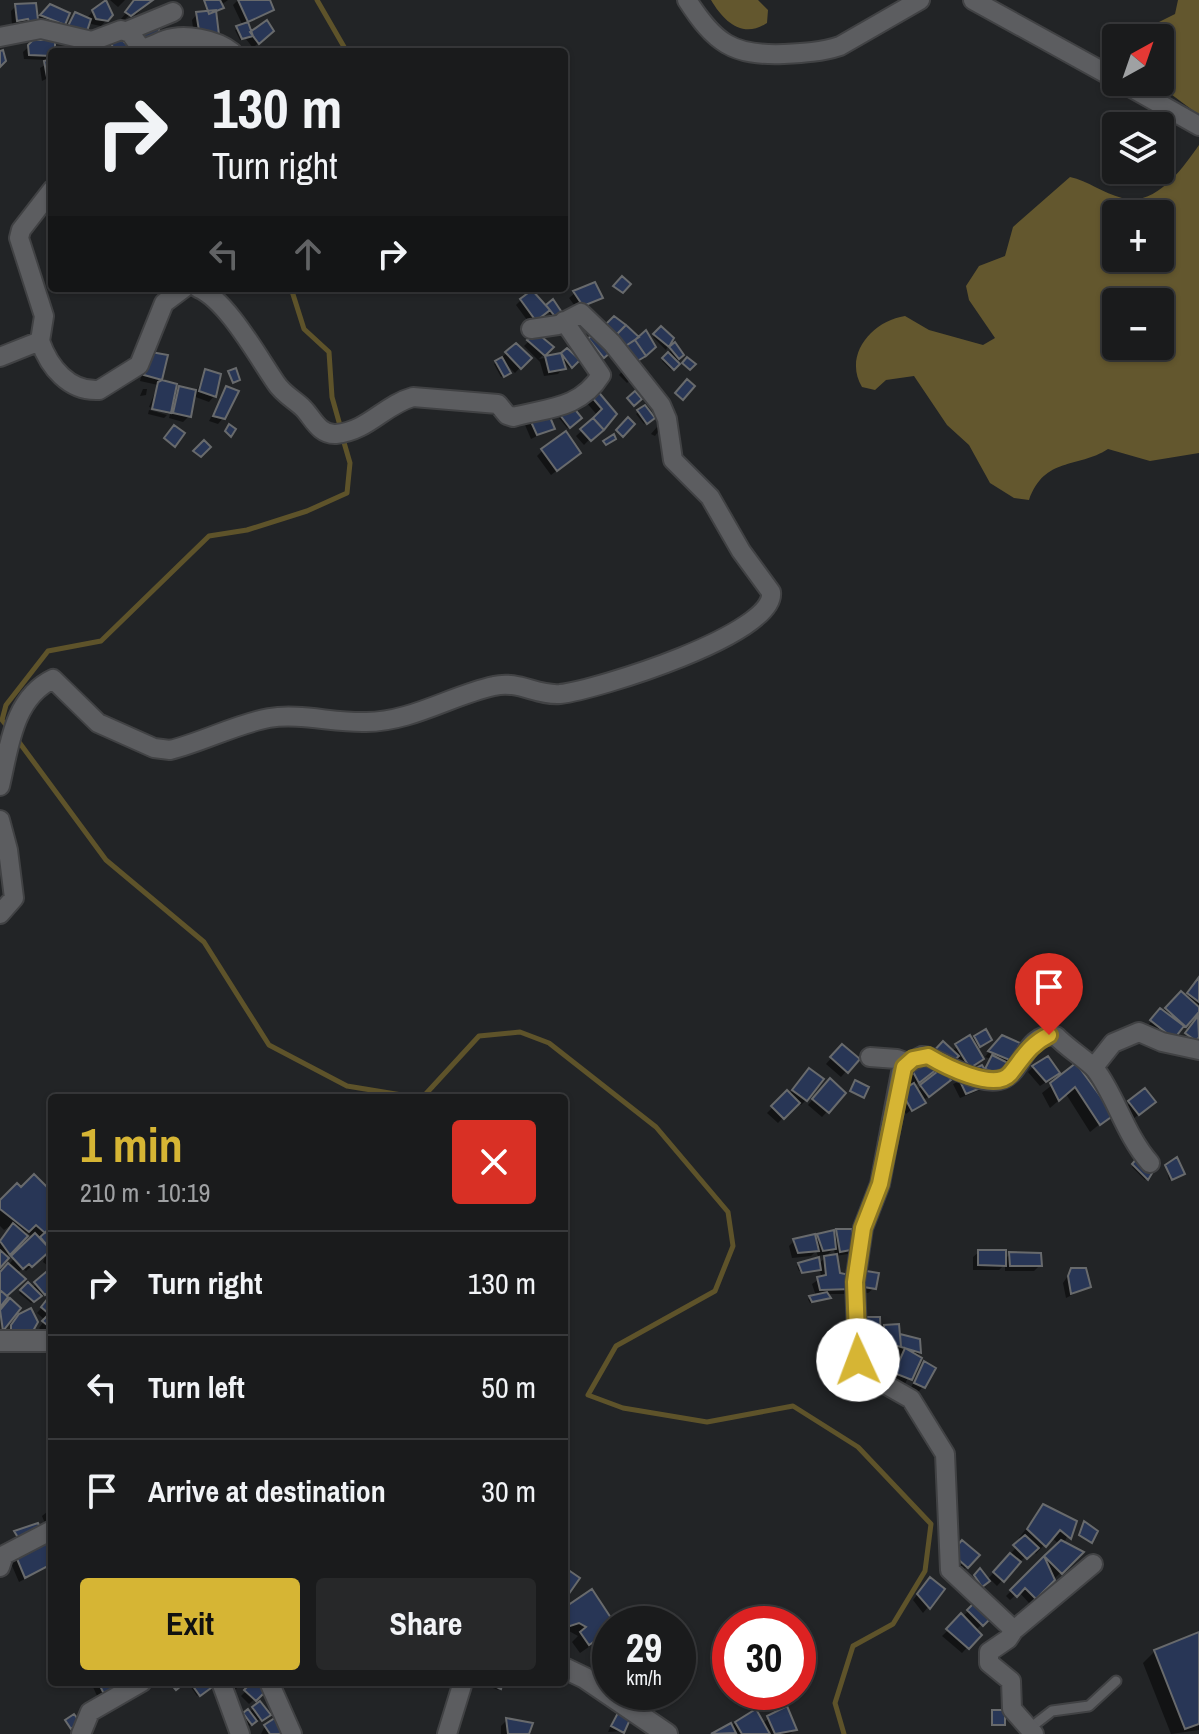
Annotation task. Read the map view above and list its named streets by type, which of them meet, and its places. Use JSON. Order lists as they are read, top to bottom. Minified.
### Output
{"north":"top right","page":{"map_buttons":["+","−"],"turn":["130 m","Turn right"],"heading":["1 min","210 m · 10:19"],"list":[{"name":"Turn right","value":"130 m"},{"name":"Turn left","value":"50 m"},{"name":"Arrive at destination","value":"30 m"}],"buttons":["Exit","Share"],"speed":"29 km/h","limit":"30"}}
